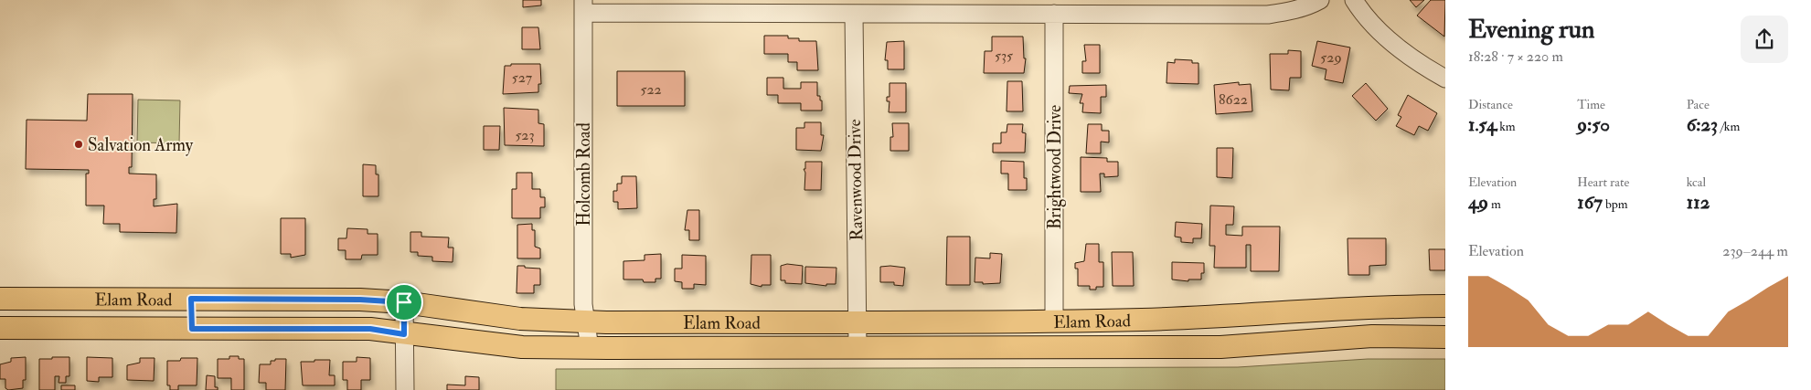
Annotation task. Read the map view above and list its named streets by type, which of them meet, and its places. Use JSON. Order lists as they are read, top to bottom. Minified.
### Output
{"streets":{"main road":["Elam Road"],"street":["Brightwood Drive","Holcomb Road","Ravenwood Drive"]},"crossings":[["Brightwood Drive","Elam Road"],["Holcomb Road","Elam Road"],["Ravenwood Drive","Elam Road"]],"places":["Salvation Army"],"house_numbers":["535","529","527","522","8622","523"],"page":{"heading":["Evening run","18:28 · 7 × 220 m"],"stats":[["Distance","1.54 km"],["Time","9:50"],["Pace","6:23 /km"],["Elevation","49 m"],["Heart rate","167 bpm"],["kcal","112"]],"chart":["Elevation","239–244 m"]}}
